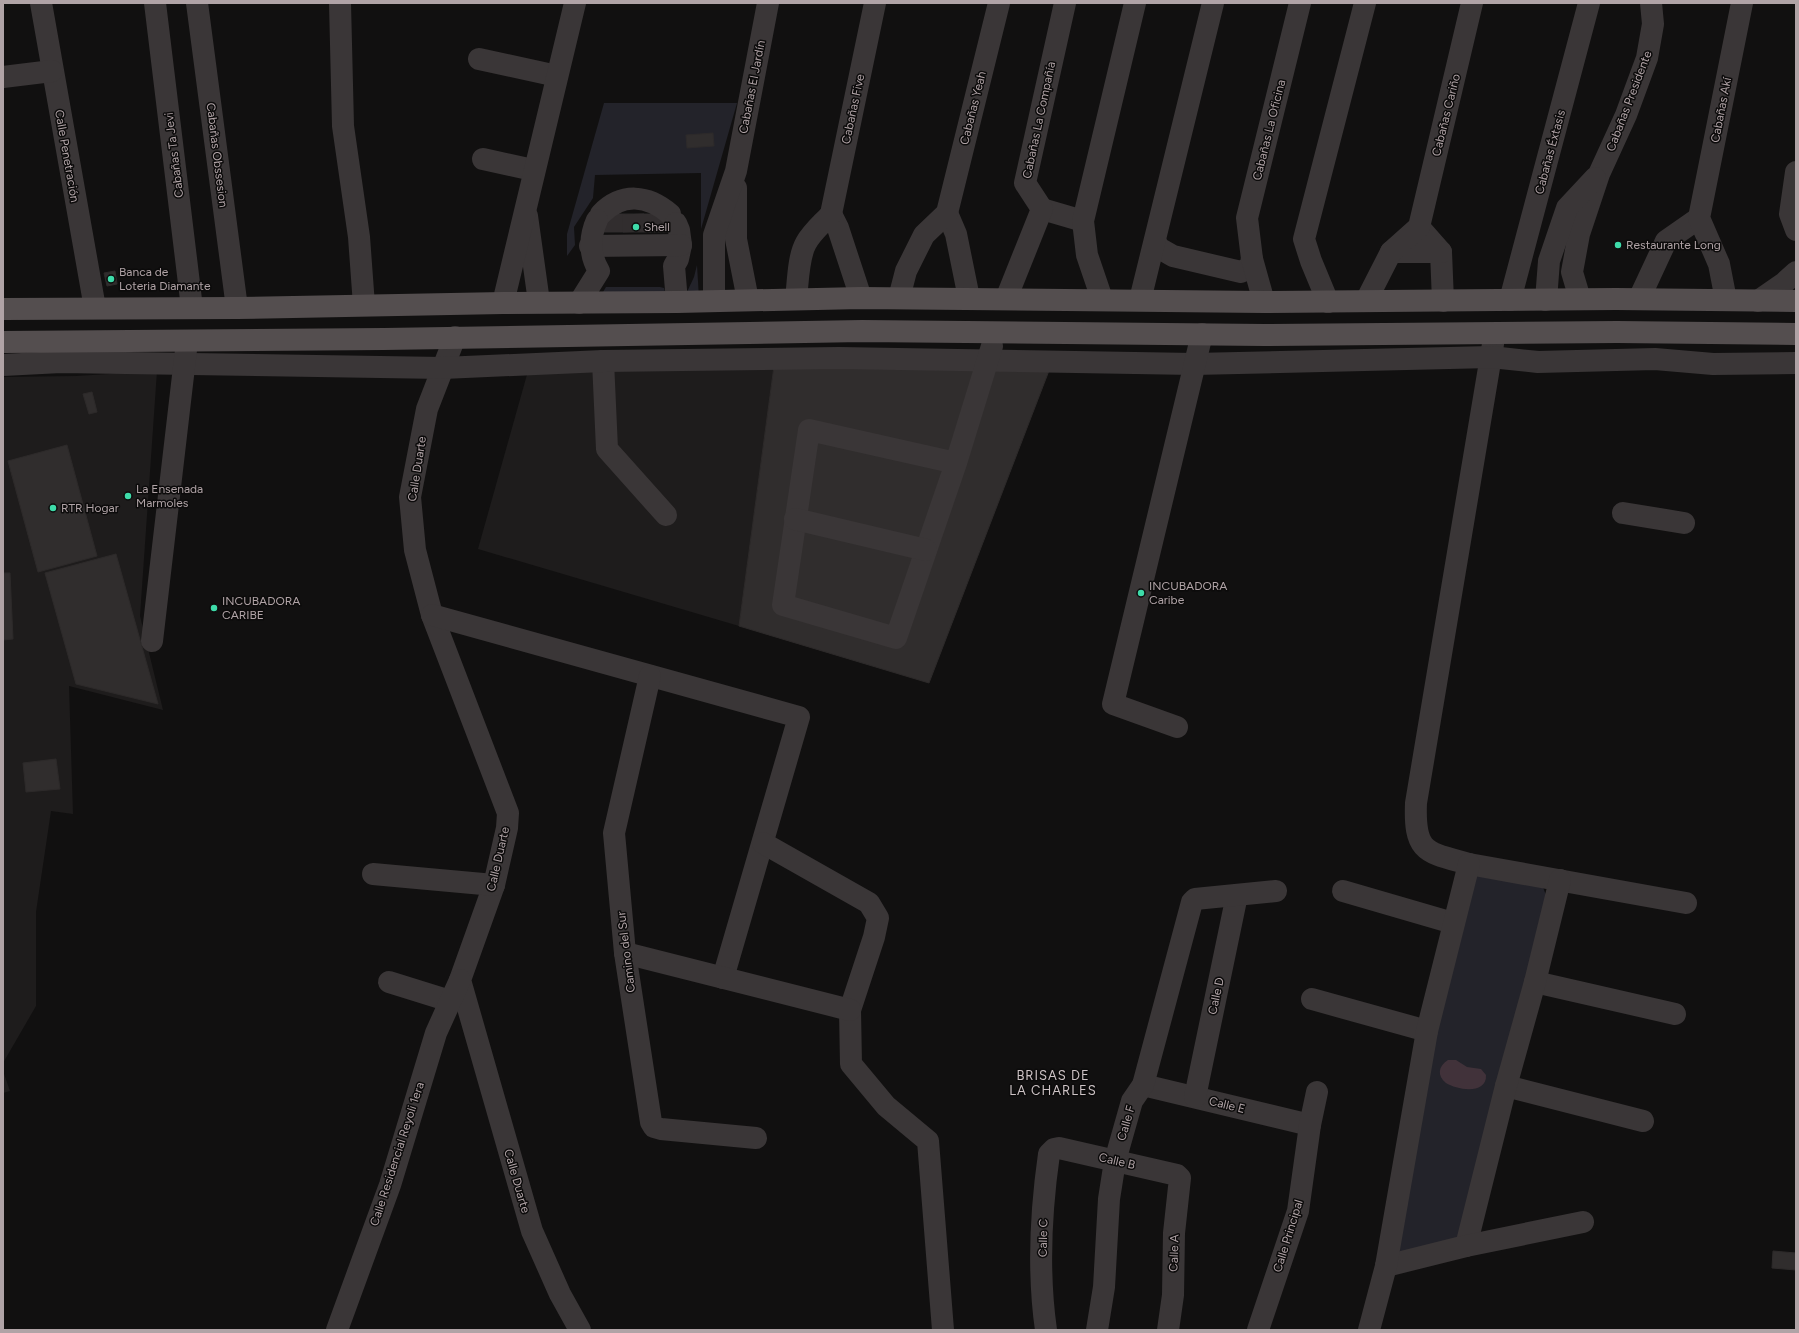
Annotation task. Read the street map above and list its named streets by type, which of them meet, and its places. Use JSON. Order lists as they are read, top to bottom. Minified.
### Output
{"streets":{"street":["Cabañas El Jardín","Cabañas Presidente","Cabañas Yeah","Cabañas Five","Cabañas Akí","Cabañas Cariño","Cabañas La Compañía","Cabañas La Oficina","Cabañas Éxtasis","Cabañas Ta Jevi","Cabañas Obssesion","Calle Penetración","Calle Duarte","Camino del Sur","Calle D","Calle E","Calle F","Calle Residencial Reyoli 1era","Calle B","Calle Principal","Calle C","Calle A"]},"crossings":[["Calle Duarte","Calle Residencial Reyoli 1era"],["Calle D","Calle E"],["Calle D","Calle F"],["Calle E","Calle F"],["Calle E","Calle Principal"],["Calle F","Calle B"],["Calle B","Calle C"],["Calle B","Calle A"]],"districts":["BRISAS DE LA CHARLES"],"places":["Shell","Restaurante Long","Banca de Loteria Diamante","La Ensenada Marmoles","RTR Hogar","INCUBADORA Caribe","INCUBADORA CARIBE"]}
